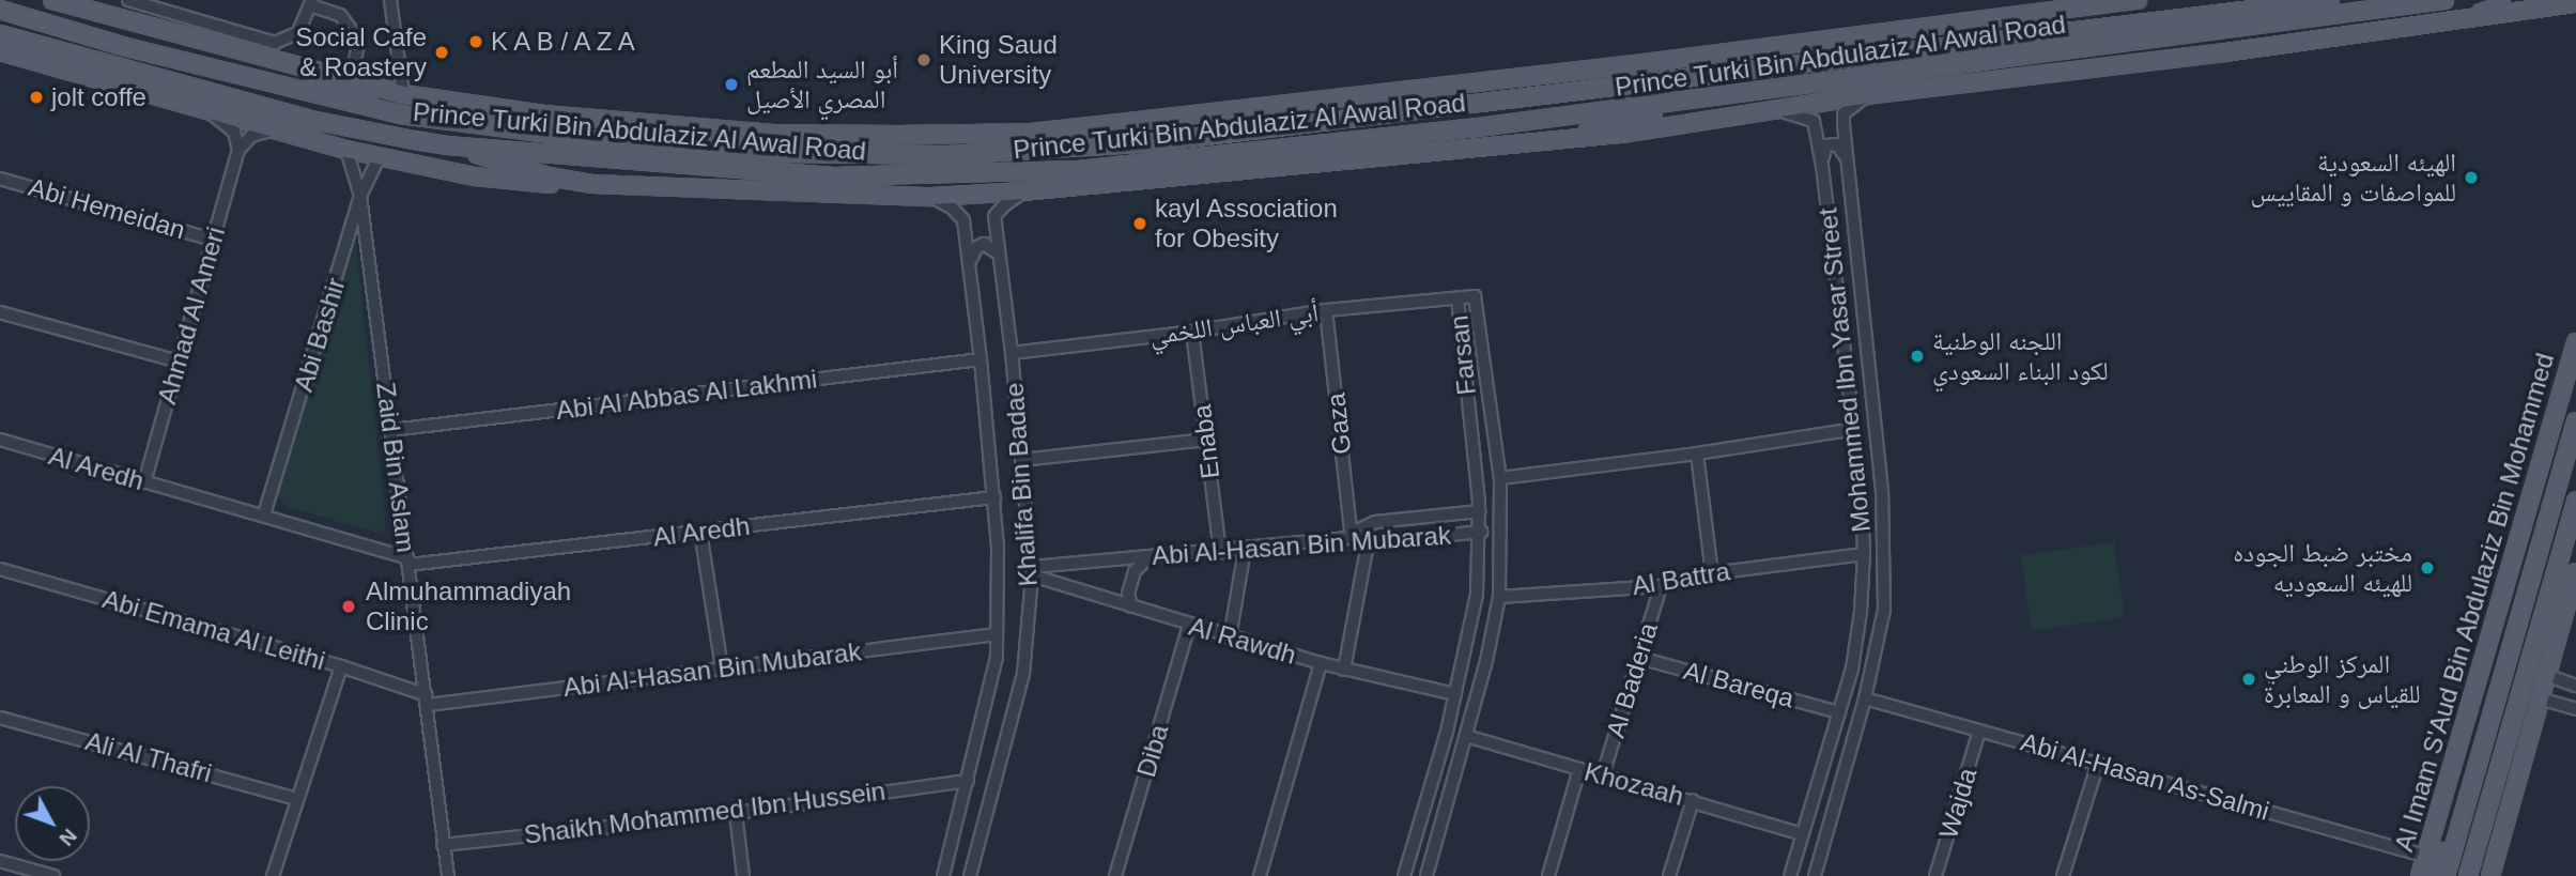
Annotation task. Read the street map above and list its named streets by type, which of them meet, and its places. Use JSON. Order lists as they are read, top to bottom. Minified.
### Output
{"streets":{"main road":["Prince Turki Bin Abdulaziz Al Awal Road","Al Imam S'Aud Bin Abdulaziz Bin Mohammed"],"street":["Abi Hemeidan","Ahmad Al Ameri","أبي العباس اللخمي","Abi Bashir","Farsan","Mohammed Ibn Yasar Street","Abi Al Abbas Al Lakhmi","Gaza","Enaba","Zaid Bin Aslam","Al Aredh","Khalifa Bin Badae","Abi Al-Hasan Bin Mubarak","Al Battra","Abi Emama Al Leithi","Al Rawdh","Al Baderia","Al Bareqa","Diba","Ali Al Thafri","Abi Al-Hasan As-Salmi","Khozaah","Wajda","Shaikh Mohammed Ibn Hussein"]},"crossings":[["Abi Hemeidan","Ahmad Al Ameri"],["Ahmad Al Ameri","Al Aredh"],["أبي العباس اللخمي","Farsan"],["أبي العباس اللخمي","Gaza"],["أبي العباس اللخمي","Enaba"],["أبي العباس اللخمي","Khalifa Bin Badae"],["Abi Bashir","Zaid Bin Aslam"],["Abi Bashir","Al Aredh"],["Farsan","Abi Al-Hasan Bin Mubarak"],["Farsan","Al Battra"],["Farsan","Al Rawdh"],["Farsan","Khozaah"],["Mohammed Ibn Yasar Street","Al Battra"],["Mohammed Ibn Yasar Street","Al Bareqa"],["Mohammed Ibn Yasar Street","Abi Al-Hasan As-Salmi"],["Mohammed Ibn Yasar Street","Khozaah"],["Abi Al Abbas Al Lakhmi","Zaid Bin Aslam"],["Abi Al Abbas Al Lakhmi","Khalifa Bin Badae"],["Gaza","Abi Al-Hasan Bin Mubarak"],["Enaba","Abi Al-Hasan Bin Mubarak"],["Zaid Bin Aslam","Al Aredh"],["Zaid Bin Aslam","Abi Al-Hasan Bin Mubarak"],["Zaid Bin Aslam","Abi Emama Al Leithi"],["Zaid Bin Aslam","Shaikh Mohammed Ibn Hussein"],["Al Aredh","Khalifa Bin Badae"],["Khalifa Bin Badae","Abi Al-Hasan Bin Mubarak"],["Khalifa Bin Badae","Al Rawdh"],["Khalifa Bin Badae","Shaikh Mohammed Ibn Hussein"],["Abi Al-Hasan Bin Mubarak","Abi Emama Al Leithi"],["Abi Al-Hasan Bin Mubarak","Al Rawdh"],["Al Battra","Al Baderia"],["Al Imam S'Aud Bin Abdulaziz Bin Mohammed","Abi Al-Hasan As-Salmi"],["Al Rawdh","Diba"],["Al Baderia","Al Bareqa"],["Al Baderia","Khozaah"],["Abi Al-Hasan As-Salmi","Wajda"]],"places":["K A B / A Z A","Social Cafe & Roastery","King Saud University","أبو السيد المطعم المصري اﻷصيل","jolt coffe","الهيئه السعودية للمواصفات و المقاييس","kayl Association for Obesity","اللجنه الوطنية لكود البناء السعودي","مختبر ضبط الجوده للهيئه السعوديه","Almuhammadiyah Clinic","المركز الوطني للقياس و المعابرة"],"north":"bottom right"}
